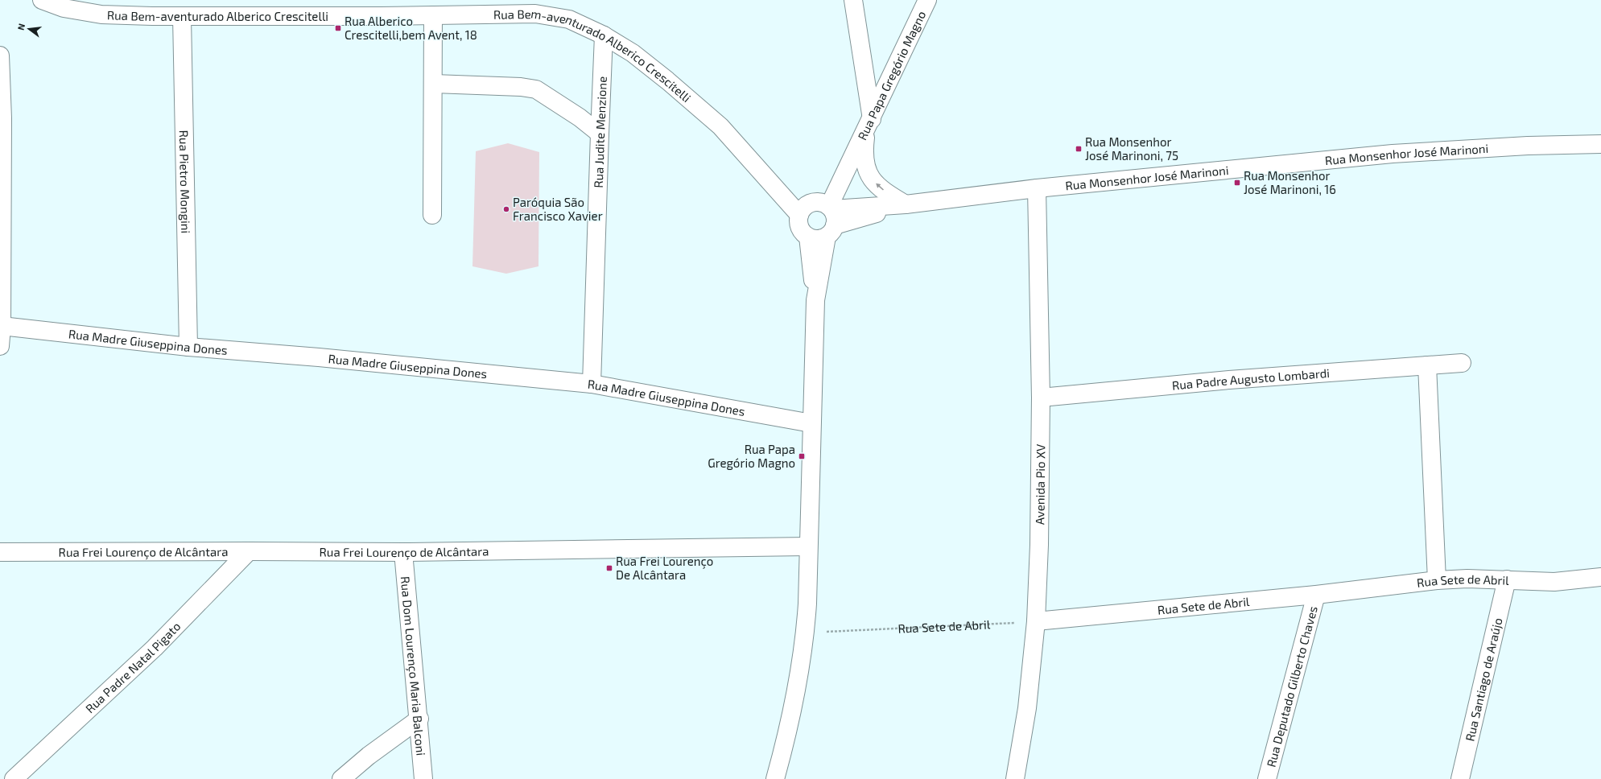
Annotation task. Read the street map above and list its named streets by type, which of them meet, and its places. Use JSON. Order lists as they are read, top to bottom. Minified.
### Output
{"streets":{"street":["Rua Bem-aventurado Alberico Crescitelli","Rua Papa Gregório Magno","Rua Judite Menzione","Rua Monsenhor José Marinoni","Rua Pietro Mongini","Rua Madre Giuseppina Dones","Rua Padre Augusto Lombardi","Avenida Pio XV","Rua Frei Lourenço de Alcântara","Rua Sete de Abril","Rua Dom Lourenço Maria Balconi","Rua Padre Natal Pigato","Rua Santiago de Araújo","Rua Deputado Gilberto Chaves"]},"crossings":[["Rua Bem-aventurado Alberico Crescitelli","Rua Papa Gregório Magno"],["Rua Bem-aventurado Alberico Crescitelli","Rua Judite Menzione"],["Rua Bem-aventurado Alberico Crescitelli","Rua Monsenhor José Marinoni"],["Rua Bem-aventurado Alberico Crescitelli","Rua Pietro Mongini"],["Rua Papa Gregório Magno","Rua Monsenhor José Marinoni"],["Rua Papa Gregório Magno","Rua Madre Giuseppina Dones"],["Rua Papa Gregório Magno","Rua Frei Lourenço de Alcântara"],["Rua Papa Gregório Magno","Rua Sete de Abril"],["Rua Judite Menzione","Rua Madre Giuseppina Dones"],["Rua Monsenhor José Marinoni","Avenida Pio XV"],["Rua Pietro Mongini","Rua Madre Giuseppina Dones"],["Rua Padre Augusto Lombardi","Avenida Pio XV"],["Avenida Pio XV","Rua Sete de Abril"],["Rua Frei Lourenço de Alcântara","Rua Dom Lourenço Maria Balconi"],["Rua Frei Lourenço de Alcântara","Rua Padre Natal Pigato"],["Rua Sete de Abril","Rua Santiago de Araújo"],["Rua Sete de Abril","Rua Deputado Gilberto Chaves"]],"places":{"transit":["Rua Alberico Crescitelli,bem Avent, 18","Rua Monsenhor José Marinoni, 75","Rua Monsenhor José Marinoni, 16","Rua Papa Gregório Magno","Rua Frei Lourenço De Alcântara"],"other":["Paróquia São Francisco Xavier"]},"north":"left"}
